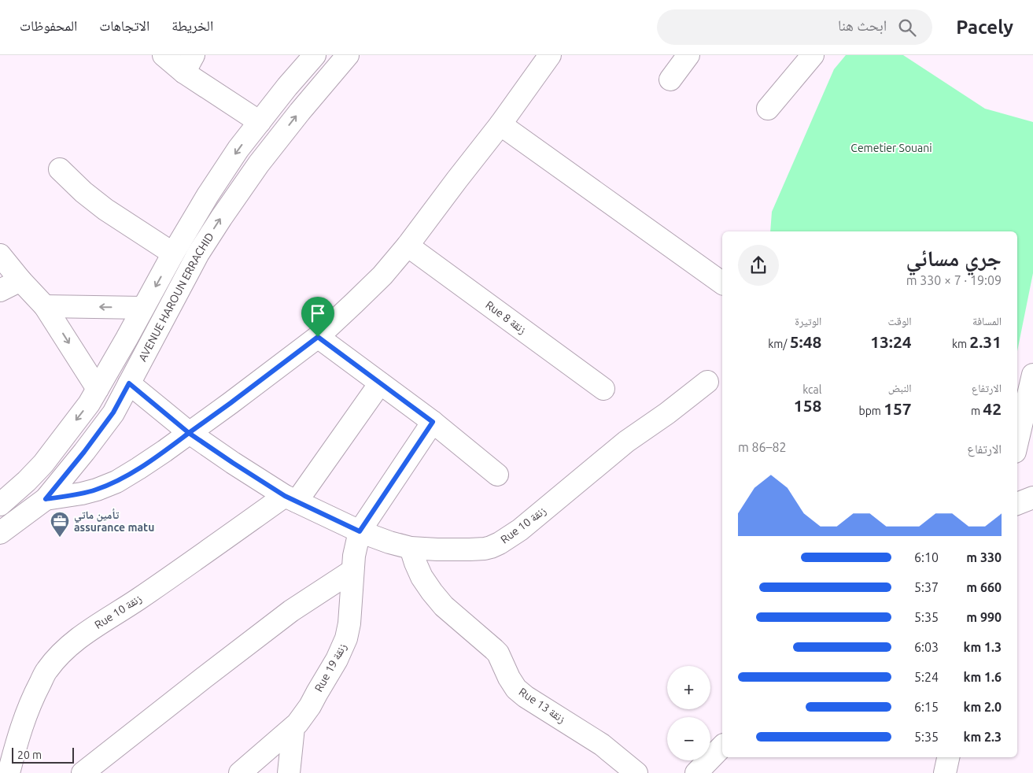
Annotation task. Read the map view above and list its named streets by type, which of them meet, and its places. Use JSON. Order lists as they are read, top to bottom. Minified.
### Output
{"streets":{"street":["AVENUE HAROUN ERRACHID","Rue 8 زنقة","Rue 10 زنقة","Rue 19 زنقة","Rue 13 زنقة"]},"crossings":[["AVENUE HAROUN ERRACHID","Rue 10 زنقة"],["Rue 10 زنقة","Rue 19 زنقة"],["Rue 10 زنقة","Rue 13 زنقة"]],"parks":["Cemetier Souani"],"places":{"office":["تأمين ماتي assurance matu"]},"scale_bar":"20 m","page":{"header":"Pacely","search":"ابحث هنا","nav":["الخريطة","الاتجاهات","المحفوظات"],"heading":["جري مسائي","19:09 · 7 × 330 m"],"stats":[["المسافة","2.31 km"],["الوقت","13:24"],["الوتيرة","5:48 /km"],["الارتفاع","42 m"],["النبض","157 bpm"],["kcal","158"]],"chart":["الارتفاع","82–86 m"],"list":[{"name":"330 m","note":"6:10"},{"name":"660 m","note":"5:37"},{"name":"990 m","note":"5:35"},{"name":"1.3 km","note":"6:03"},{"name":"1.6 km","note":"5:24"},{"name":"2.0 km","note":"6:15"},{"name":"2.3 km","note":"5:35"}],"map_buttons":["+","−"],"scale":"20 m"}}
